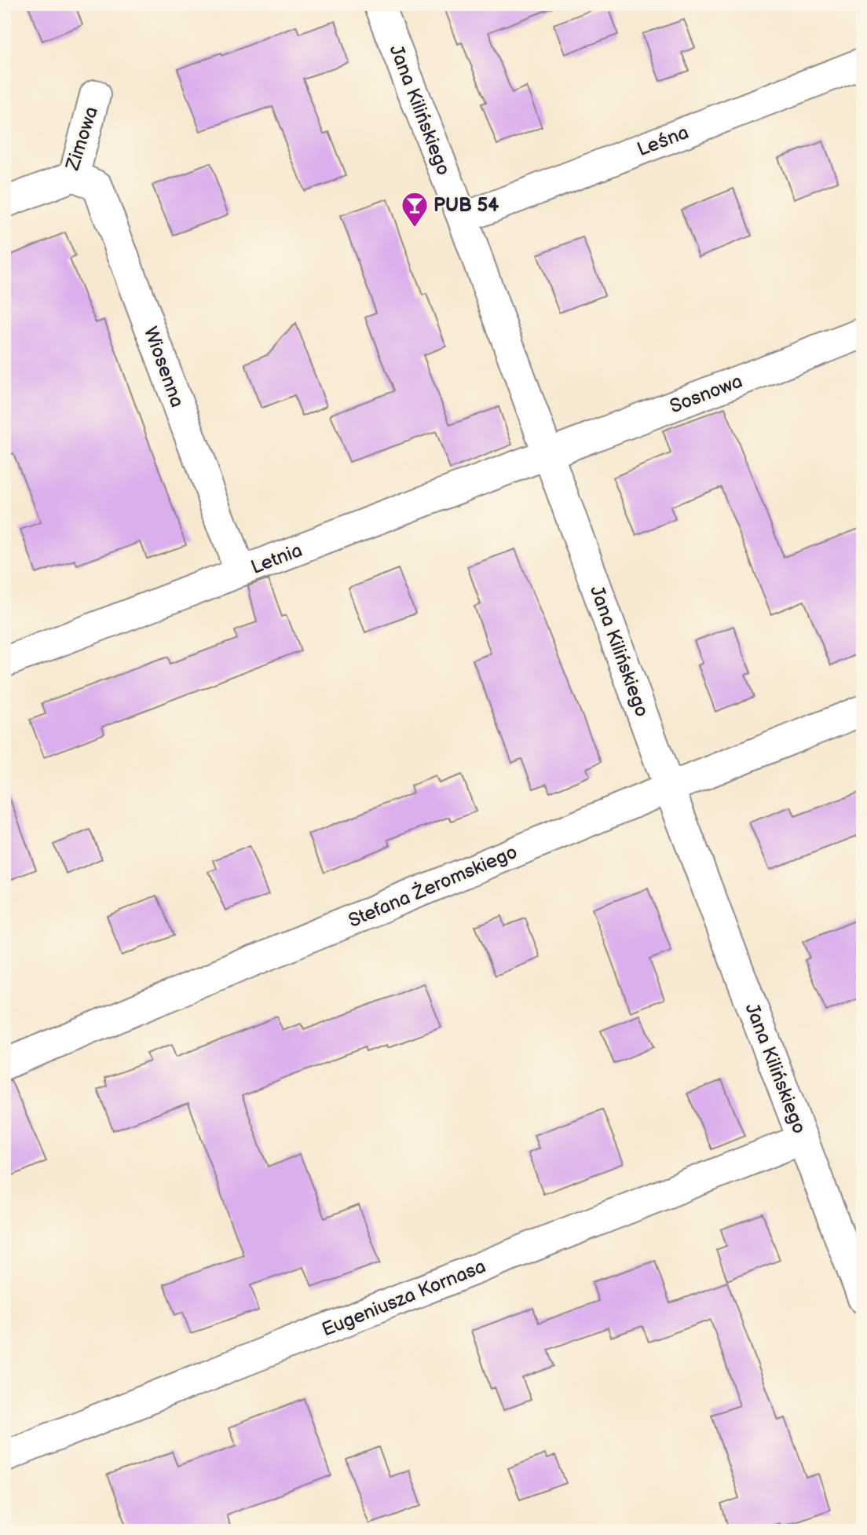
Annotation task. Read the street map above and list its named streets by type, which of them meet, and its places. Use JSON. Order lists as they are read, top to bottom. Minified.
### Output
{"streets":{"street":["Jana Kilińskiego","Zimowa","Leśna","Wiosenna","Sosnowa","Letnia","Stefana Żeromskiego","Eugeniusza Kornasa"]},"crossings":[["Jana Kilińskiego","Leśna"],["Jana Kilińskiego","Sosnowa"],["Jana Kilińskiego","Letnia"],["Jana Kilińskiego","Stefana Żeromskiego"],["Jana Kilińskiego","Eugeniusza Kornasa"],["Zimowa","Wiosenna"],["Wiosenna","Letnia"],["Sosnowa","Letnia"]],"places":{"bar":["PUB 54"]}}
